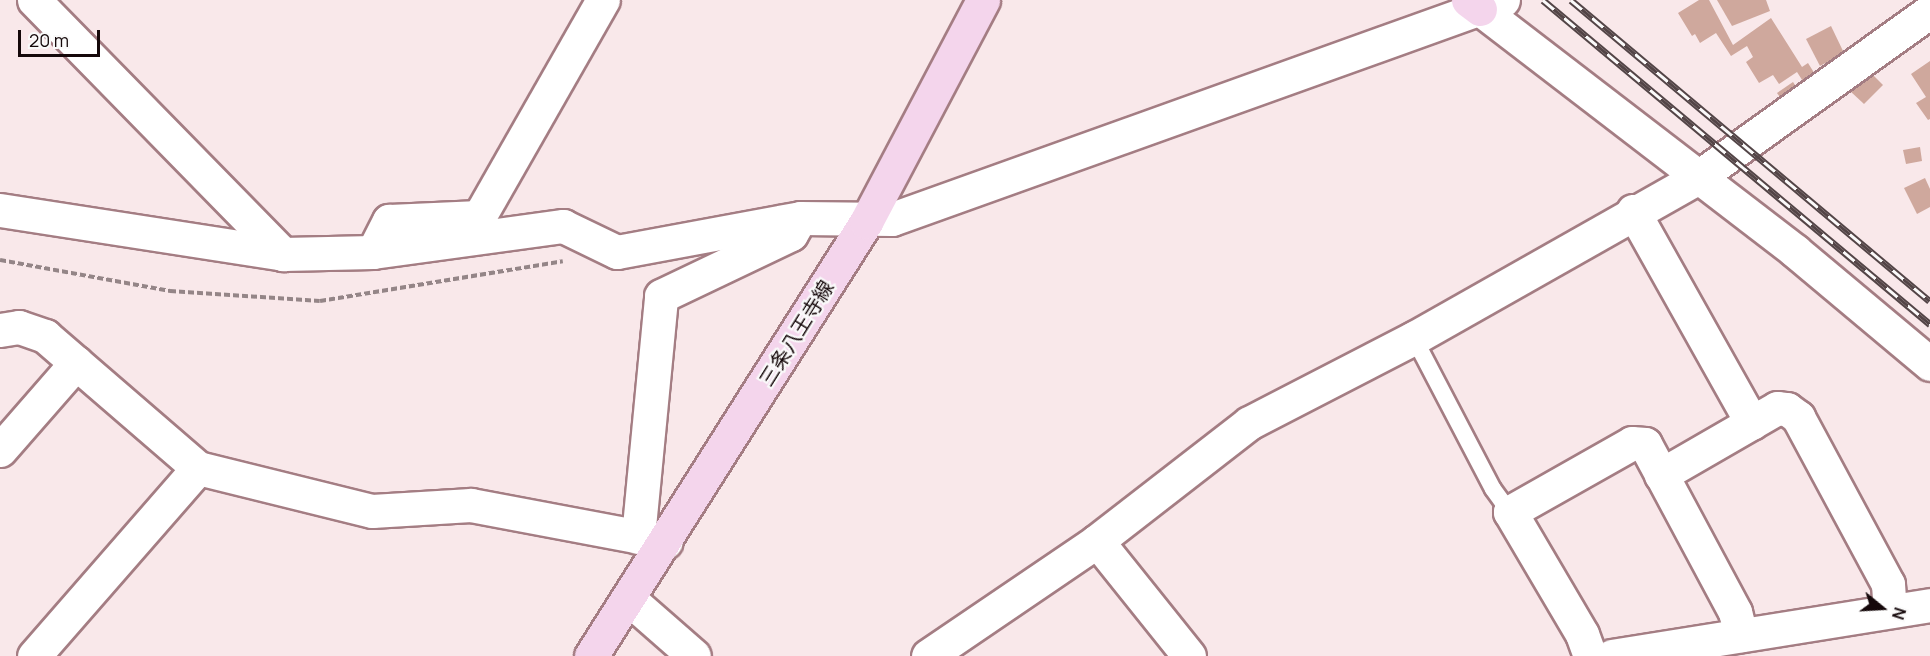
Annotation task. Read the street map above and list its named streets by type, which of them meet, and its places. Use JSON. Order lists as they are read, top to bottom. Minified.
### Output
{"streets":{"main road":["三条八王寺線"]},"scale_bar":"20 m","north":"right"}
